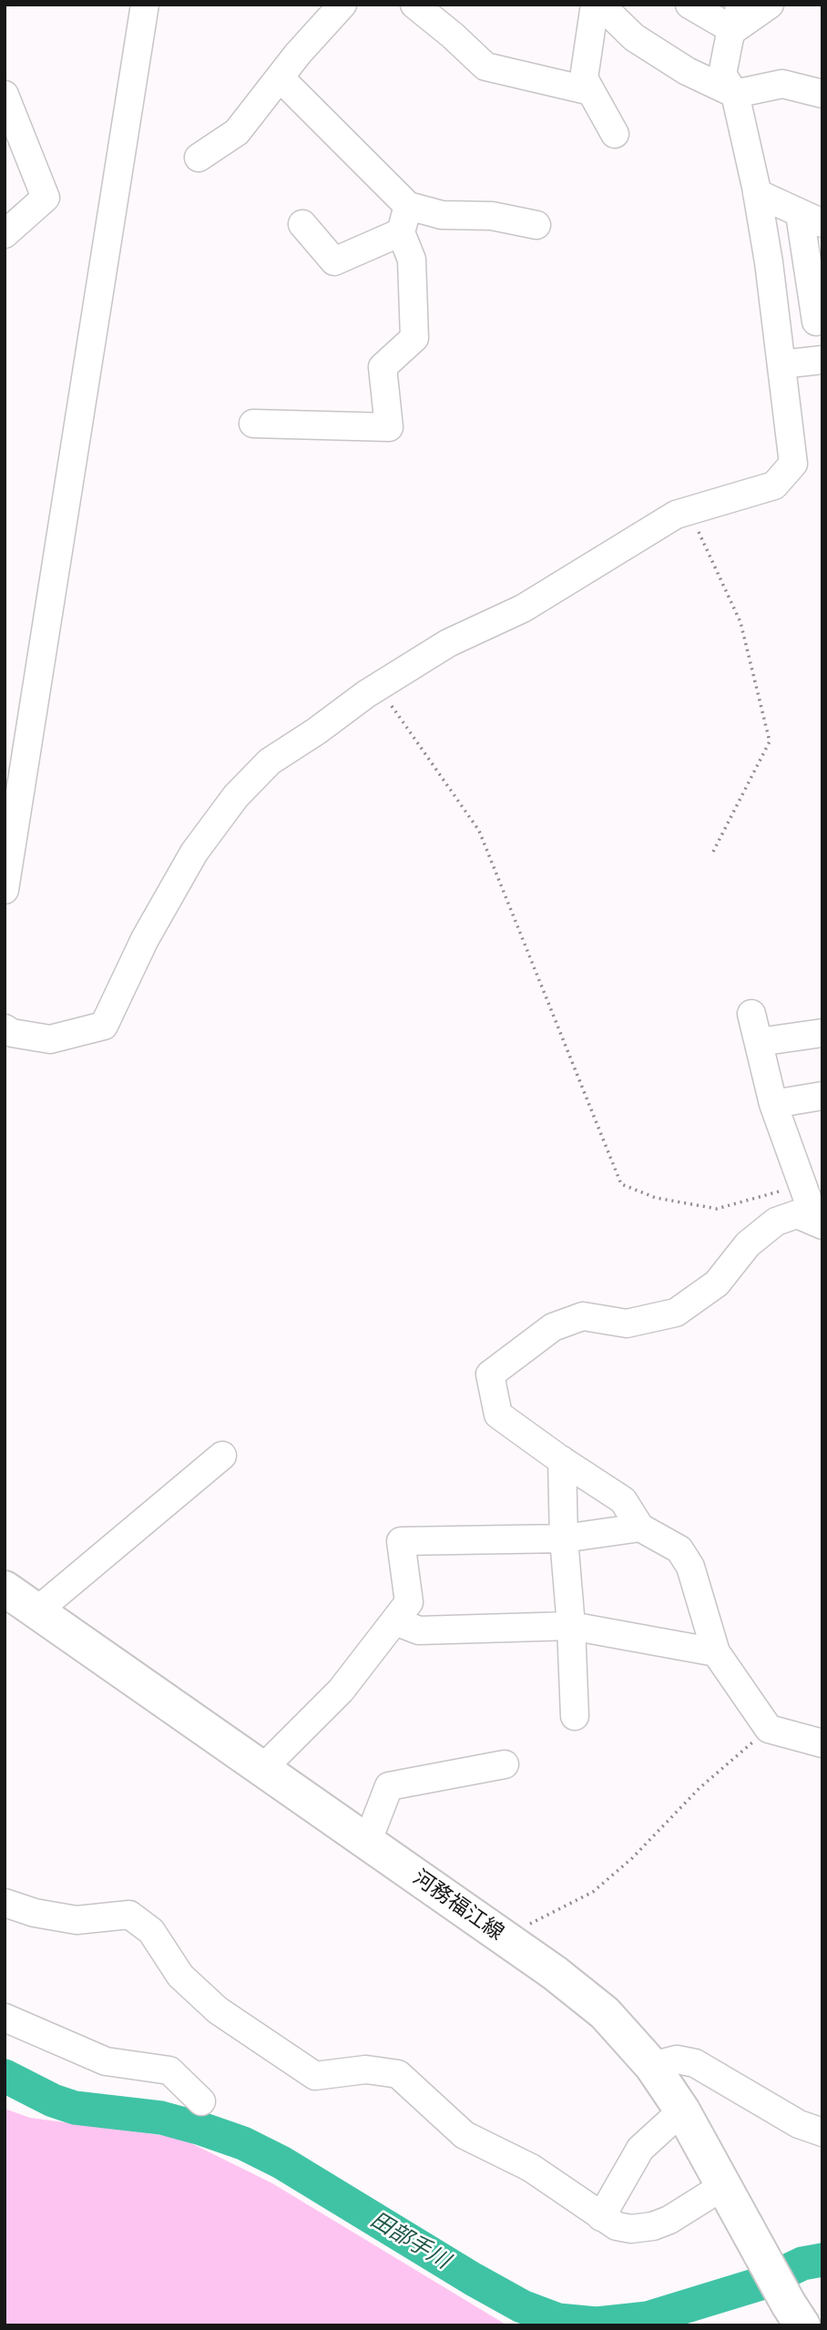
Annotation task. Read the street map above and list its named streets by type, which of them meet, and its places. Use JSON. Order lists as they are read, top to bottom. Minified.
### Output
{"streets":{"main road":["河務福江線"]},"water":["田部手川"]}
